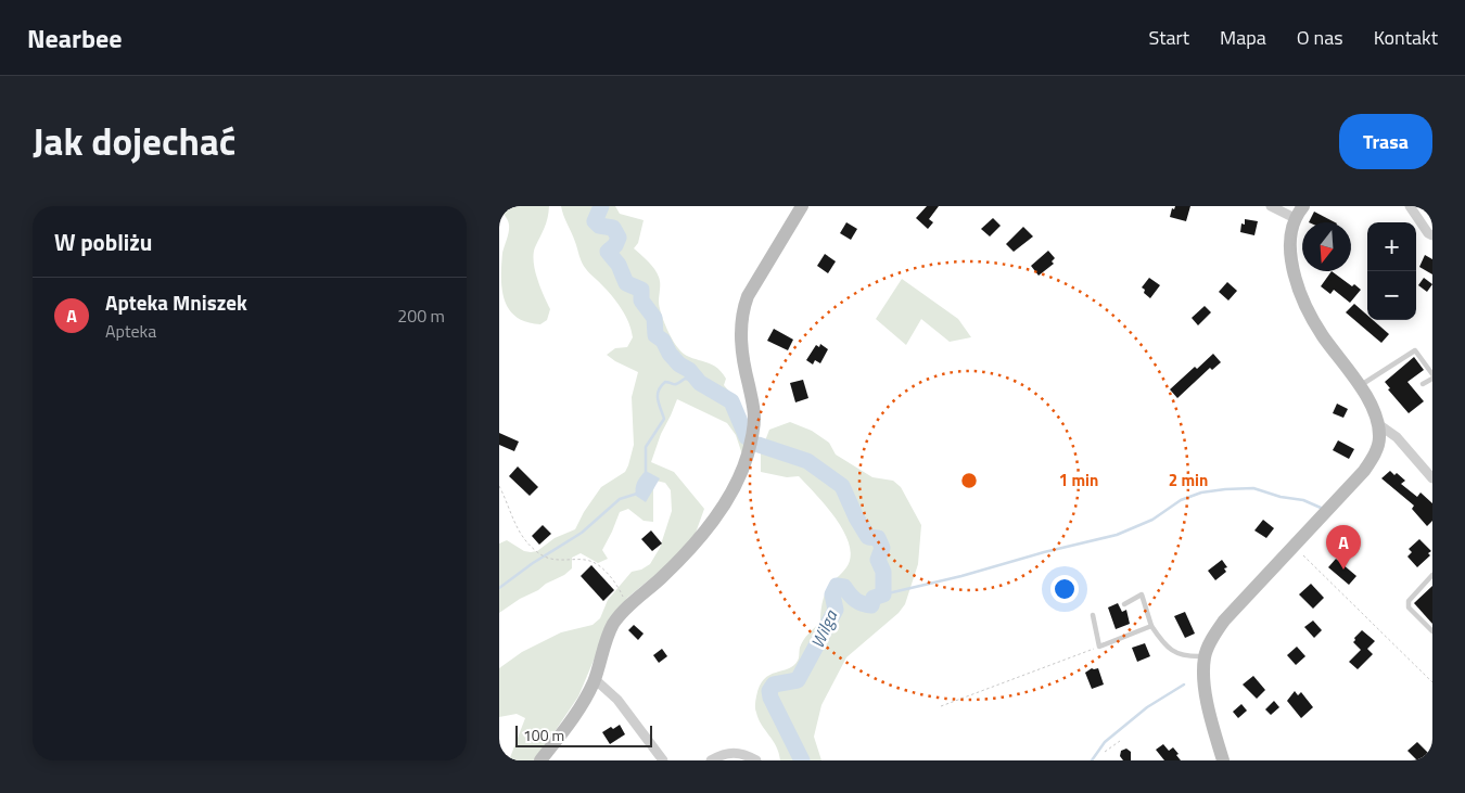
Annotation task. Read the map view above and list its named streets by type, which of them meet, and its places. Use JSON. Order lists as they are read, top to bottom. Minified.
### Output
{"water":["Wilga"],"scale_bar":"100 m","north":"bottom","page":{"header":"Nearbee","nav":["Start","Mapa","O nas","Kontakt"],"title":"Jak dojechać","buttons":"Trasa","heading":"W pobliżu","map_buttons":["+","−"],"list":[{"mark":"A","name":"Apteka Mniszek","note":"Apteka","value":"200 m"}],"pins":"A","scale":"100 m"},"rings":["1 min","2 min"]}
